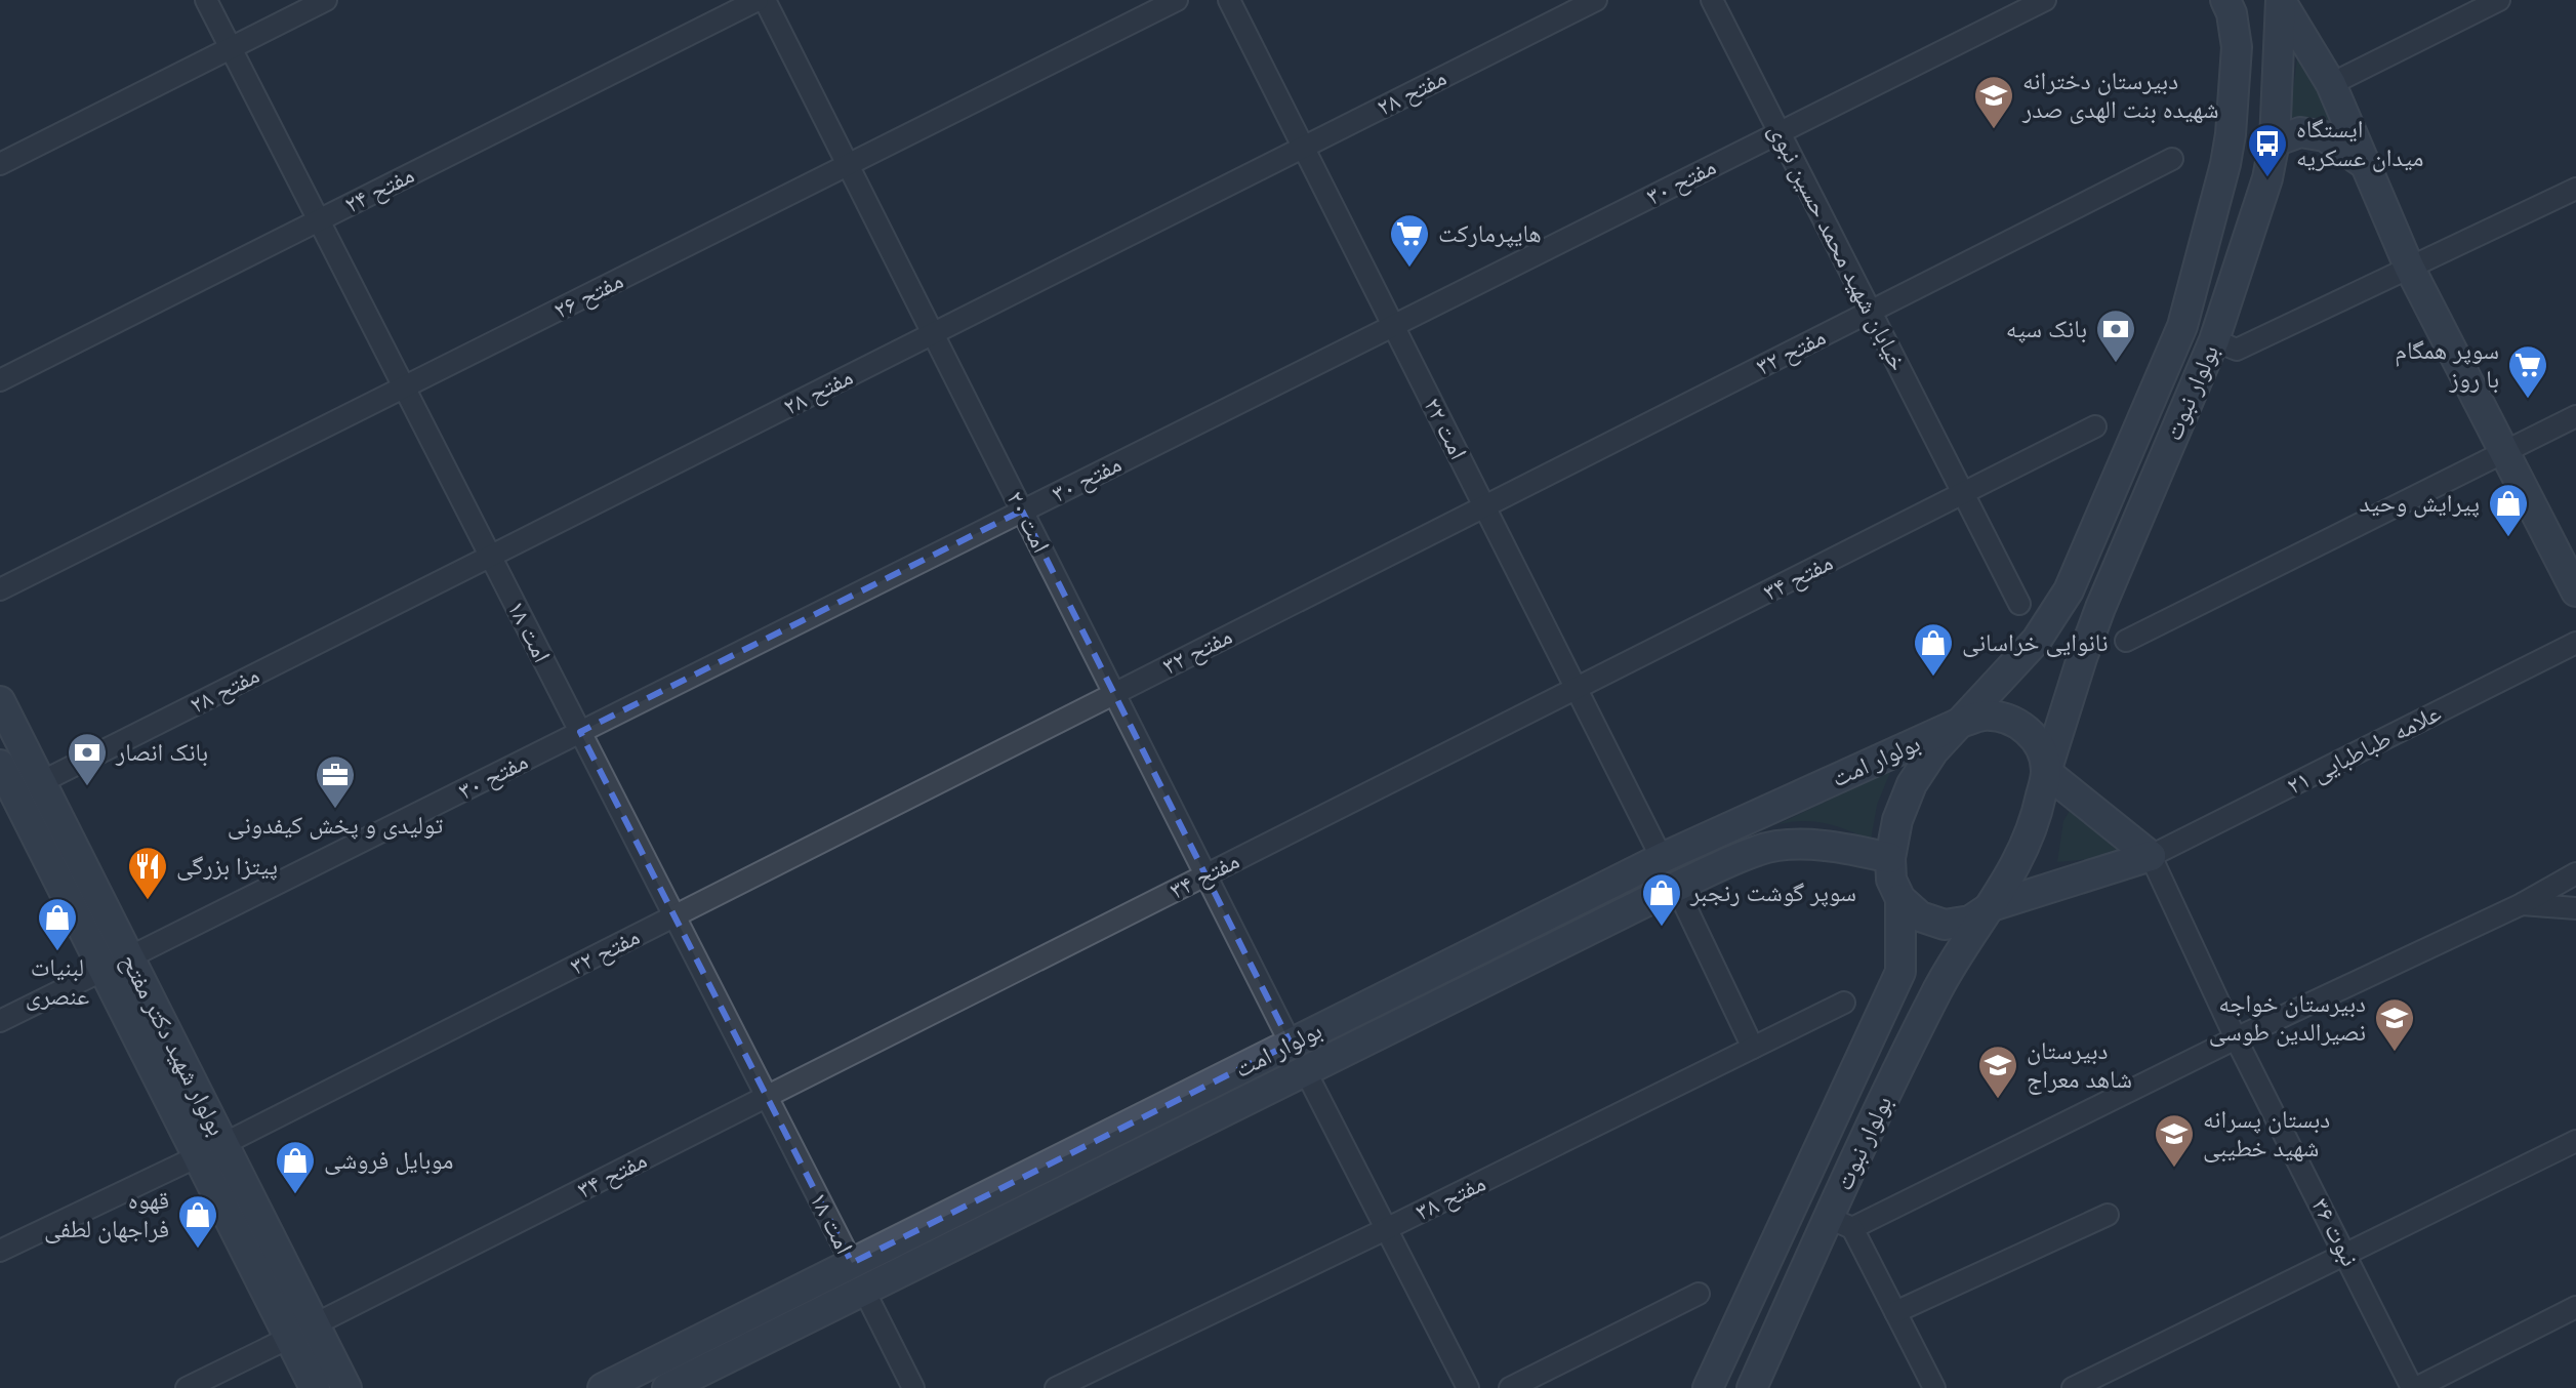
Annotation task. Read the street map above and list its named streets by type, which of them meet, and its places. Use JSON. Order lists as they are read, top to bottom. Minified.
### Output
{"streets":{"main road":["بولوار نبوت","بولوار امت","بولوار شهید دکتر مفتح"],"street":["مفتح ۲۸","مفتح ۳۰","مفتح ۲۴","خیابان شهید محمد حسین نبوی","مفتح ۲۶","مفتح ۳۲","امت ۲۲","امت ۲۰","مفتح ۳۴","امت ۱۸","علامه طباطبایی ۲۱","مفتح ۳۸","نبوت ۳۶"]},"crossings":[["مفتح ۲۸","امت ۲۲"],["مفتح ۲۸","امت ۲۰"],["مفتح ۲۸","امت ۱۸"],["مفتح ۲۸","بولوار شهید دکتر مفتح"],["مفتح ۳۰","خیابان شهید محمد حسین نبوی"],["مفتح ۳۰","امت ۲۲"],["مفتح ۳۰","امت ۲۰"],["مفتح ۳۰","امت ۱۸"],["مفتح ۳۰","بولوار شهید دکتر مفتح"],["مفتح ۲۴","امت ۱۸"],["خیابان شهید محمد حسین نبوی","مفتح ۳۲"],["خیابان شهید محمد حسین نبوی","مفتح ۳۴"],["مفتح ۲۶","امت ۲۰"],["مفتح ۲۶","امت ۱۸"],["مفتح ۳۲","امت ۲۲"],["مفتح ۳۲","امت ۲۰"],["مفتح ۳۲","امت ۱۸"],["مفتح ۳۲","بولوار شهید دکتر مفتح"],["بولوار نبوت","بولوار امت"],["امت ۲۲","مفتح ۳۴"],["امت ۲۲","بولوار امت"],["امت ۲۰","مفتح ۳۴"],["امت ۲۰","بولوار امت"],["مفتح ۳۴","امت ۱۸"],["مفتح ۳۴","بولوار شهید دکتر مفتح"],["امت ۱۸","بولوار امت"],["علامه طباطبایی ۲۱","نبوت ۳۶"]],"places":{"school or university":["دبیرستان دخترانه شهیده بنت الهدی صدر","دبیرستان خواجه نصیرالدین طوسی","دبیرستان شاهد معراج","دبستان پسرانه شهید خطیبی"],"bus stop":["ایستگاه میدان عسکریه"],"supermarket":["هایپرمارکت","سوپر همگام با روز"],"bank":["بانک سپه","بانک انصار"],"shop":["پیرایش وحید","نانوایی خراسانی","سوپر گوشت رنجبر","لبنیات عنصری","موبایل فروشی","قهوه فراجهان لطفی"],"office":["تولیدی و پخش کیفدونی"],"restaurant":["پیتزا بزرگی"]}}
